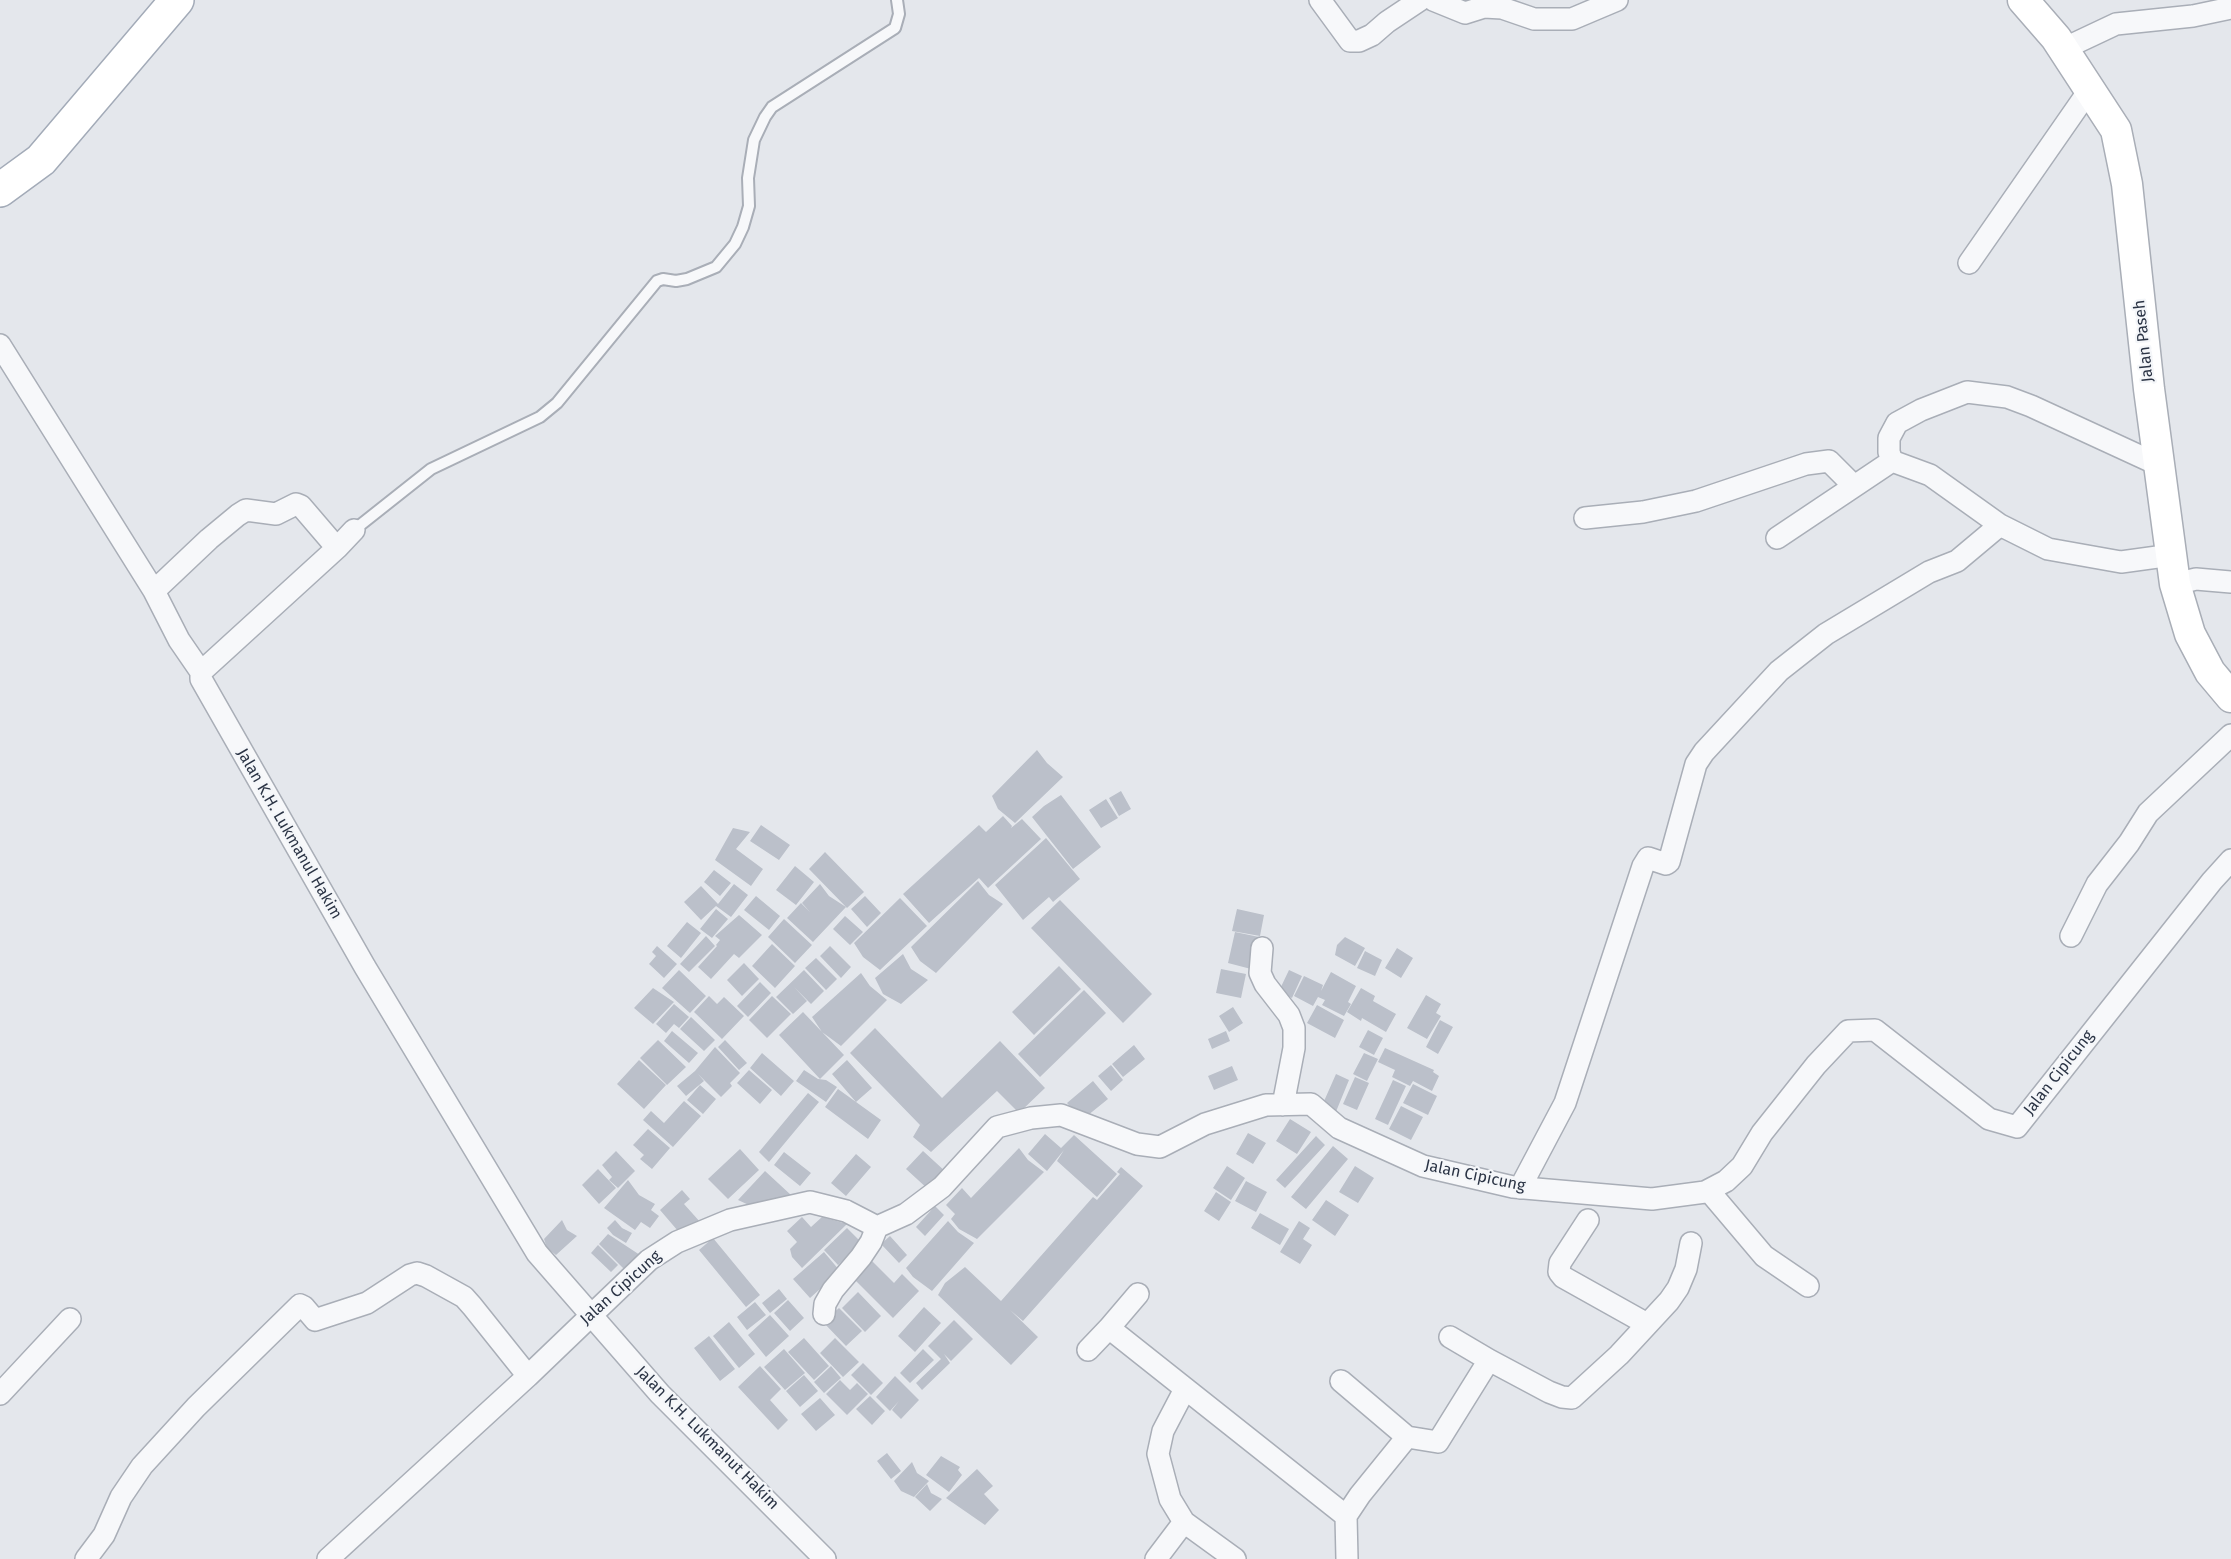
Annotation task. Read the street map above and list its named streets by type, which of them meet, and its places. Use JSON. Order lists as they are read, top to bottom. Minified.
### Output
{"streets":{"street":["Jalan Paseh","Jalan K.H. Lukmanul Hakim","Jalan Cipicung","Jalan K.H. Lukmanut Hakim"]},"crossings":[["Jalan K.H. Lukmanul Hakim","Jalan Cipicung"],["Jalan K.H. Lukmanul Hakim","Jalan K.H. Lukmanut Hakim"],["Jalan Cipicung","Jalan K.H. Lukmanut Hakim"]]}
